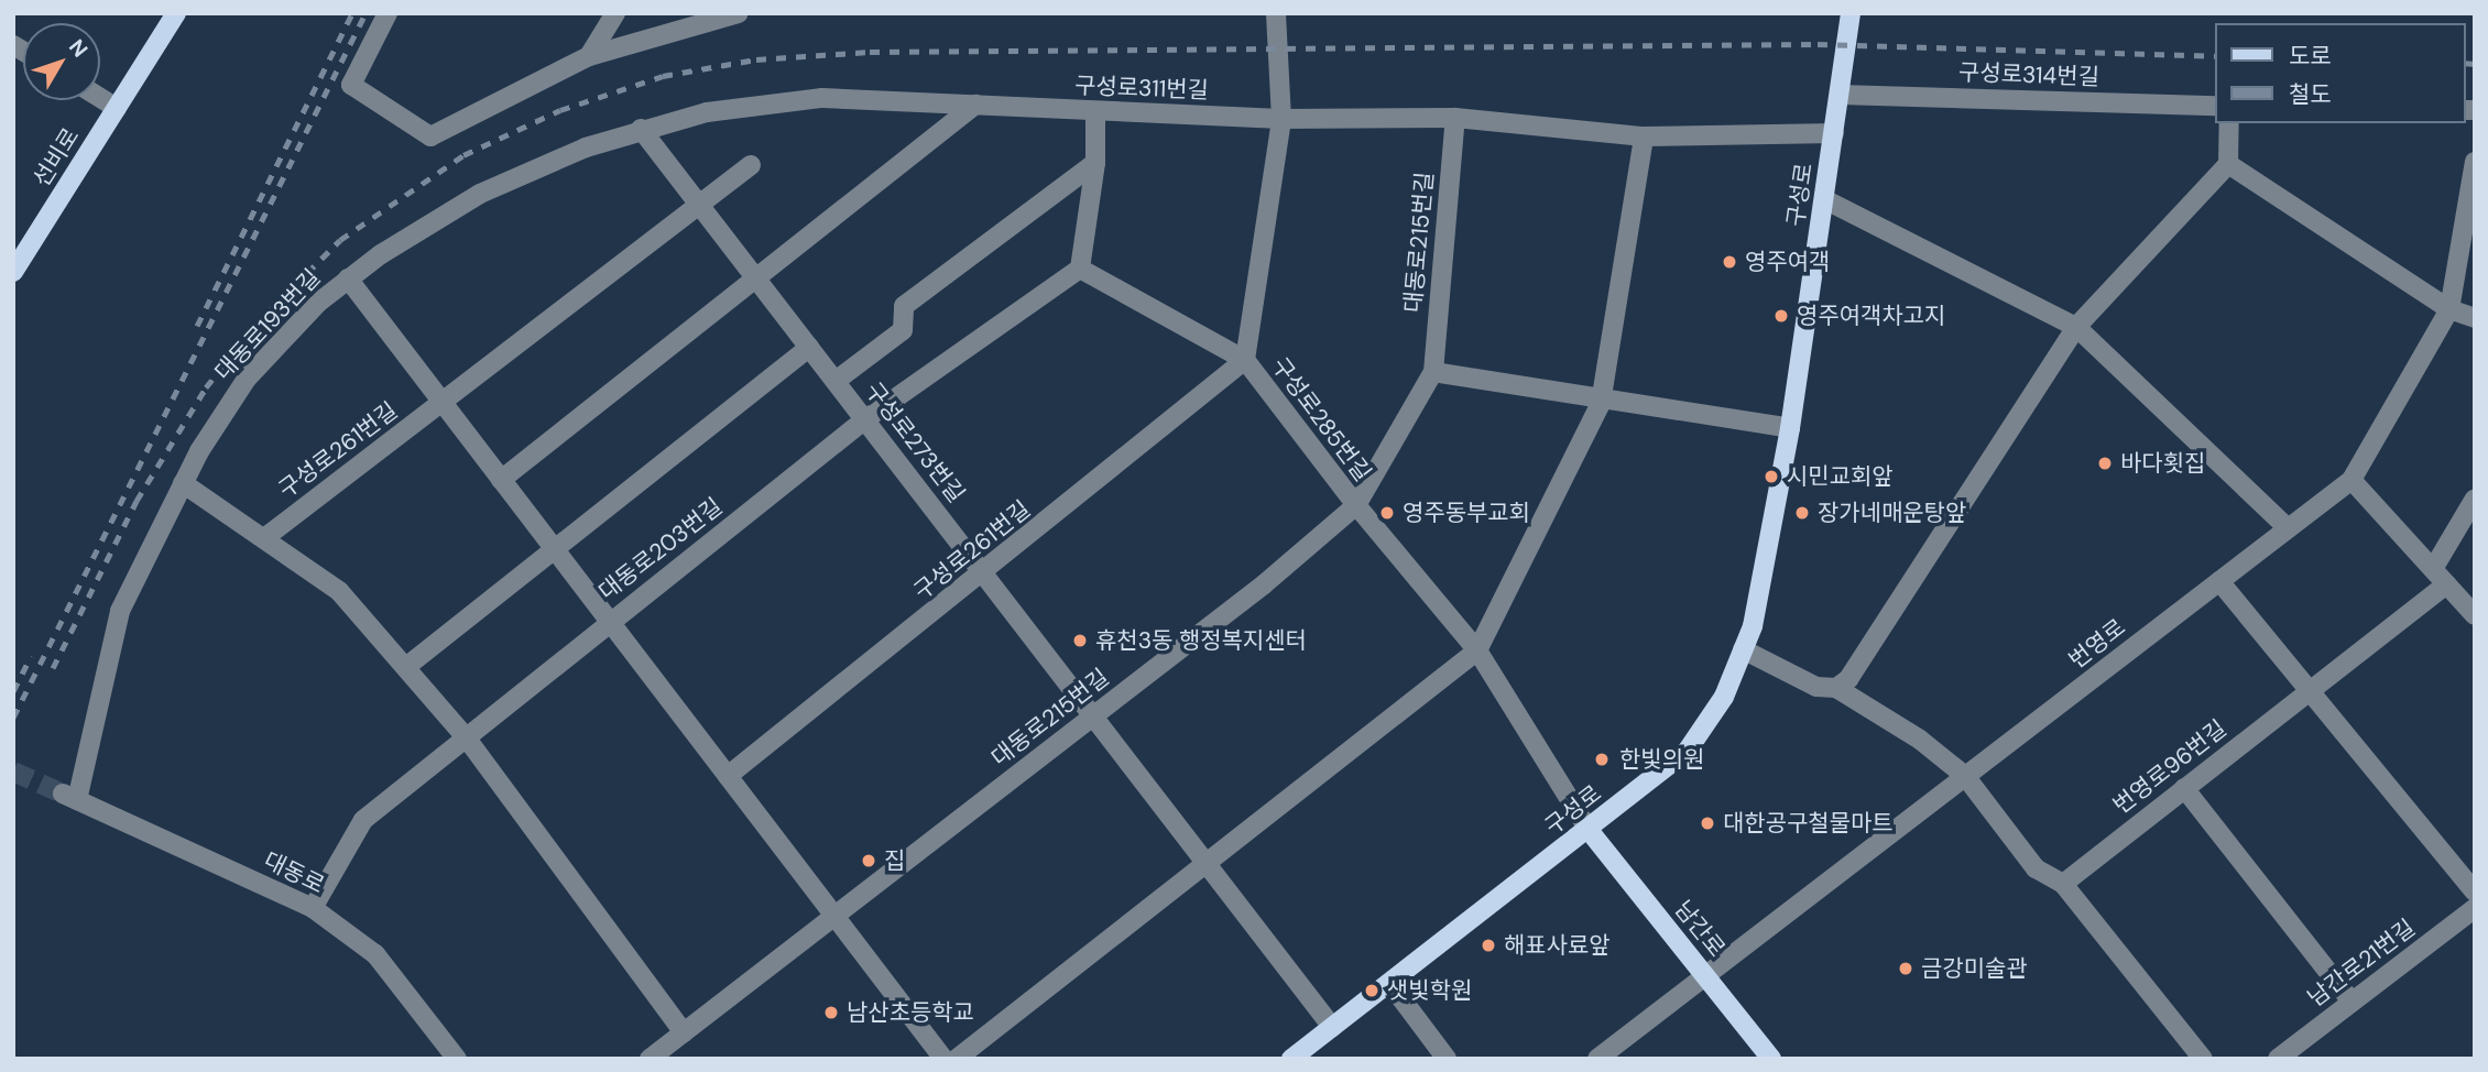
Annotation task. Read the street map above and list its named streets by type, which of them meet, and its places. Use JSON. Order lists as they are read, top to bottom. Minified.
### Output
{"streets":{"main road":["선비로","구성로","남간로"],"street":["구성로314번길","구성로311번길","대동로215번길","대동로193번길","구성로285번길","구성로273번길","구성로261번길","대동로203번길","번영로","번영로96번길","대동로","남간로21번길"]},"crossings":[["구성로314번길","구성로"],["구성로311번길","구성로"],["구성로311번길","대동로215번길"],["구성로311번길","대동로193번길"],["구성로311번길","구성로285번길"],["구성로311번길","구성로273번길"],["구성로","구성로285번길"],["구성로","구성로273번길"],["구성로","남간로"],["대동로215번길","구성로285번길"],["대동로215번길","구성로273번길"],["대동로193번길","구성로273번길"],["대동로193번길","대동로"],["구성로285번길","구성로261번길"],["구성로285번길","대동로203번길"],["구성로285번길","남간로"],["구성로273번길","구성로261번길"],["구성로273번길","대동로203번길"],["대동로203번길","대동로"],["번영로","남간로"]],"places":["영주여객","영주여객차고지","바다횟집","시민교회앞","영주동부교회","장가네매운탕앞","휴천3동 행정복지센터","한빛의원","대한공구철물마트","집","해표사료앞","금강미술관","샛빛학원","남산초등학교"],"legend":["도로","철도"],"north":"top right"}
